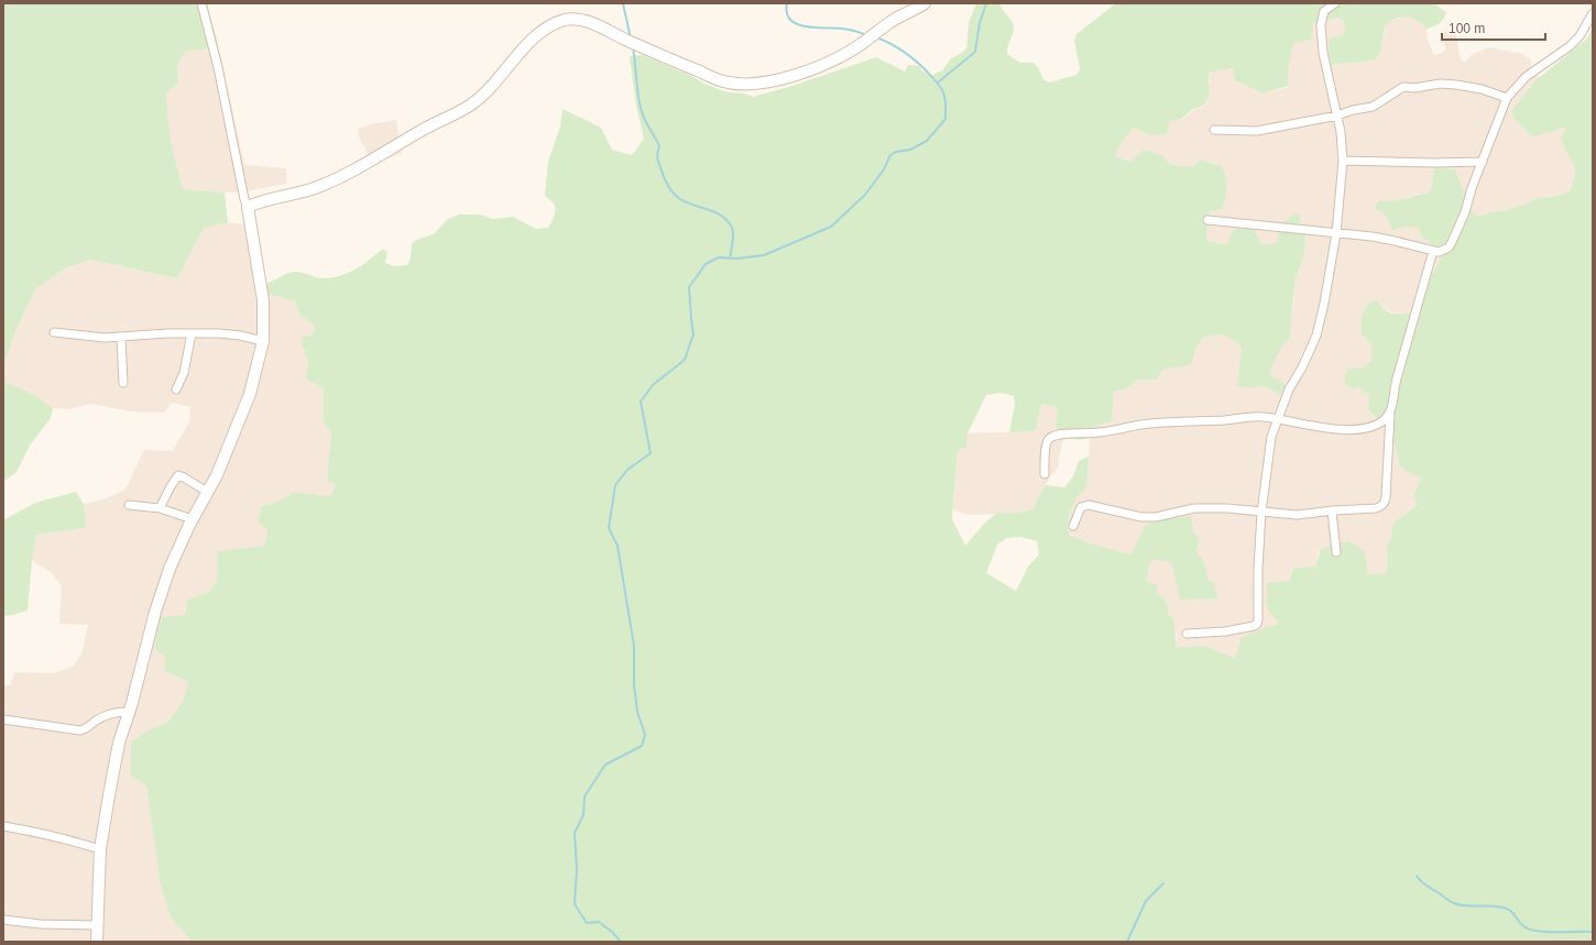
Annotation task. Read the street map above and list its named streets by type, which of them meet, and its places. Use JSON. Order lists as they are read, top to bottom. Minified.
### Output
{"scale_bar":"100 m"}
